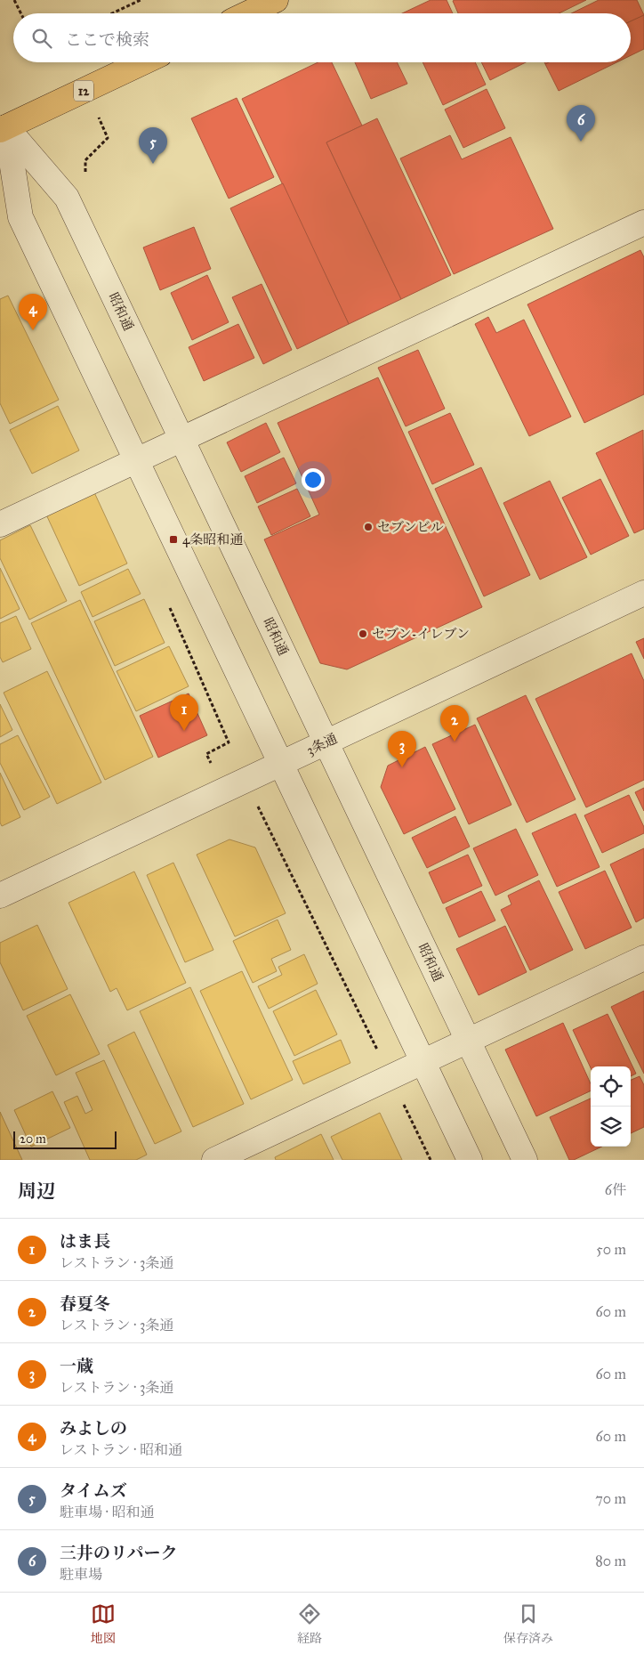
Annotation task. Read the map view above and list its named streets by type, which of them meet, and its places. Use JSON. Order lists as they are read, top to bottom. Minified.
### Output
{"streets":{"highway":["12"],"street":["昭和通","3条通"]},"crossings":[["12","昭和通"],["昭和通","3条通"]],"places":{"other":["セブンビル","セブン-イレブン"],"transit":["4条昭和通"]},"scale_bar":"20 m","page":{"search":"ここで検索","pins":["6","5","4","1","2","3"],"scale":"20 m","heading":["周辺","6件"],"list":[{"mark":"1","name":"はま長","note":"レストラン · 3条通","value":"50 m"},{"mark":"2","name":"春夏冬","note":"レストラン · 3条通","value":"60 m"},{"mark":"3","name":"一蔵","note":"レストラン · 3条通","value":"60 m"},{"mark":"4","name":"みよしの","note":"レストラン · 昭和通","value":"60 m"},{"mark":"5","name":"タイムズ","note":"駐車場 · 昭和通","value":"70 m"},{"mark":"6","name":"三井のリパーク","note":"駐車場","value":"80 m"}],"nav":["地図","経路","保存済み"]}}
